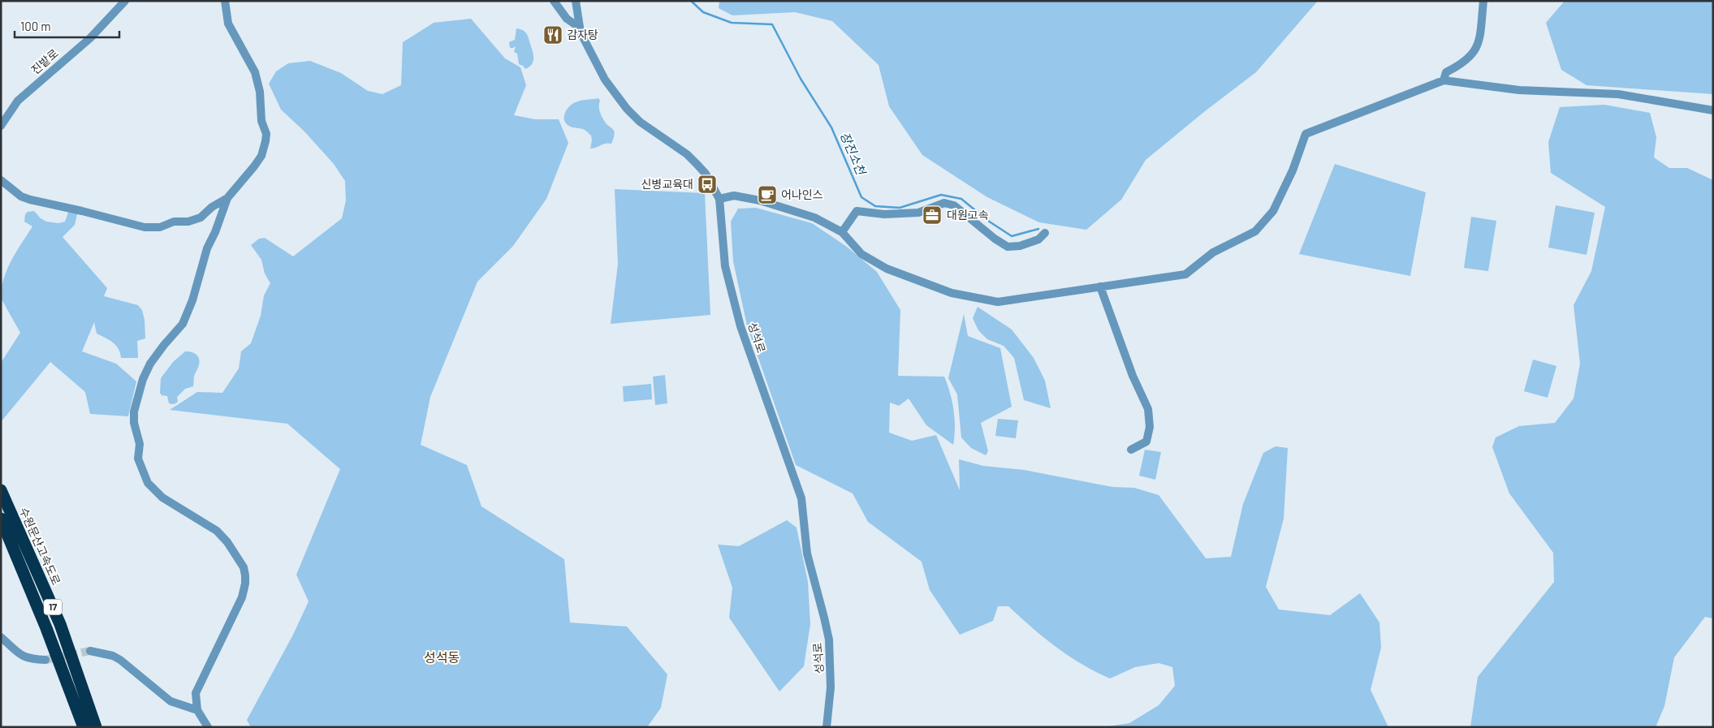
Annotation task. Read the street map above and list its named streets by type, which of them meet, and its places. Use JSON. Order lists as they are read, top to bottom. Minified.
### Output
{"streets":{"highway":["수원문산고속도로","17"],"street":["진밭로","성석로"]},"districts":["성석동"],"water":["장진소천"],"places":{"restaurant":["감자탕"],"bus stop":["신병교육대"],"cafe":["어나인스"],"office":["대원고속"]},"scale_bar":"100 m"}
